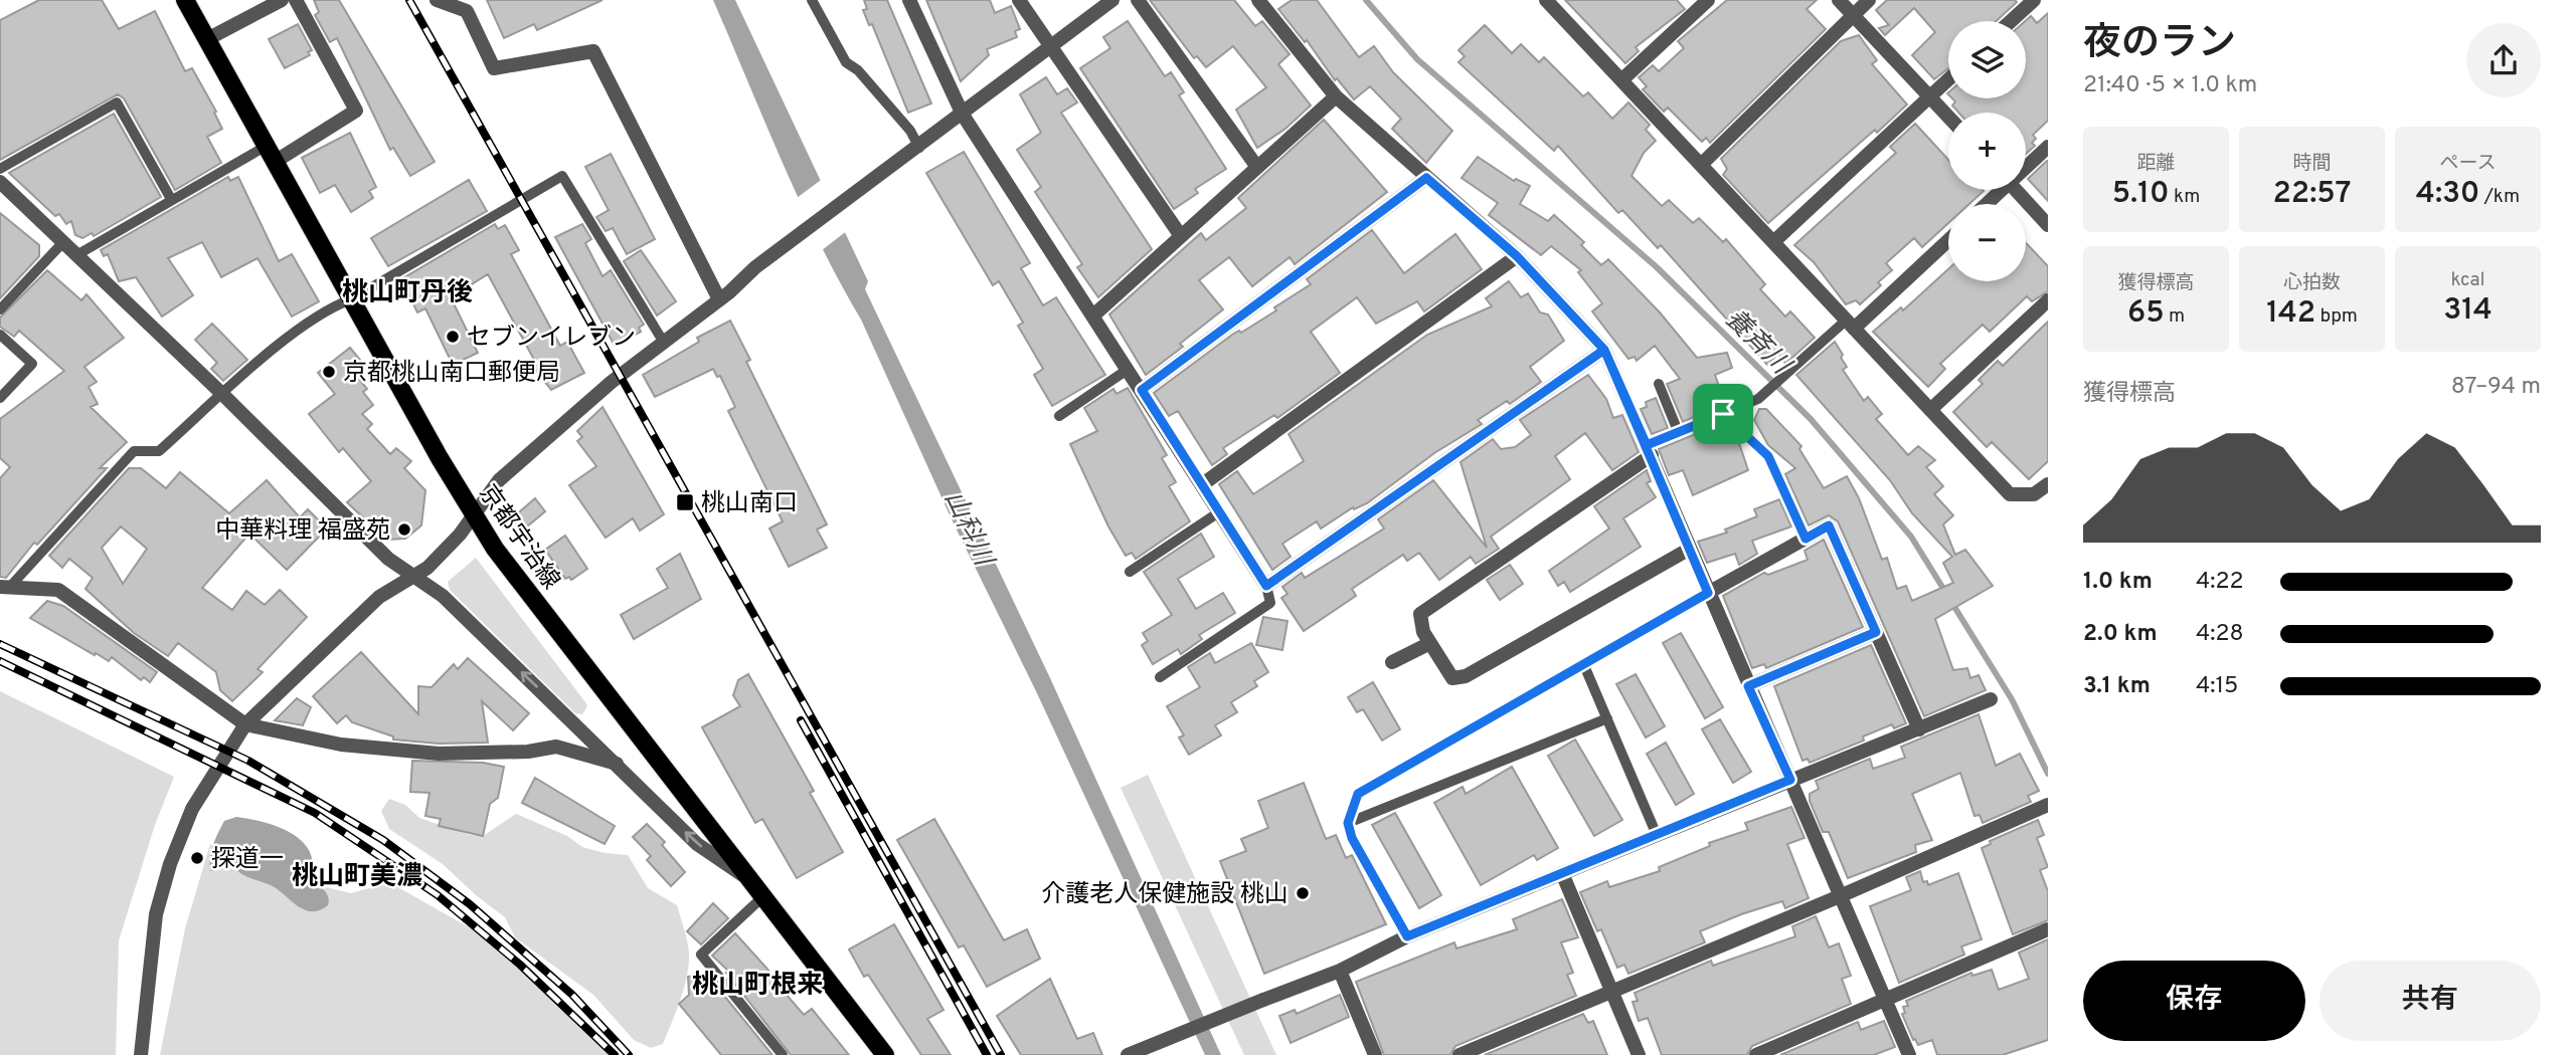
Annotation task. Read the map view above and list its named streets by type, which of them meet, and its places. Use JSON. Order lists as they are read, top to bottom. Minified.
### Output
{"streets":{"main road":["京都宇治線"]},"districts":["桃山町丹後","桃山町美濃","桃山町根来"],"water":["養斉川","山科川"],"places":{"other":["セブンイレブン","京都桃山南口郵便局","中華料理 福盛苑","探道一","介護老人保健施設 桃山"],"transit":["桃山南口"]},"page":{"heading":["夜のラン","21:40 · 5 × 1.0 km"],"map_buttons":["+","−"],"stats":[["距離","5.10 km"],["時間","22:57"],["ペース","4:30 /km"],["獲得標高","65 m"],["心拍数","142 bpm"],["kcal","314"]],"chart":["獲得標高","87–94 m"],"list":[{"name":"1.0 km","note":"4:22"},{"name":"2.0 km","note":"4:28"},{"name":"3.1 km","note":"4:15"}],"buttons":["保存","共有"]}}
